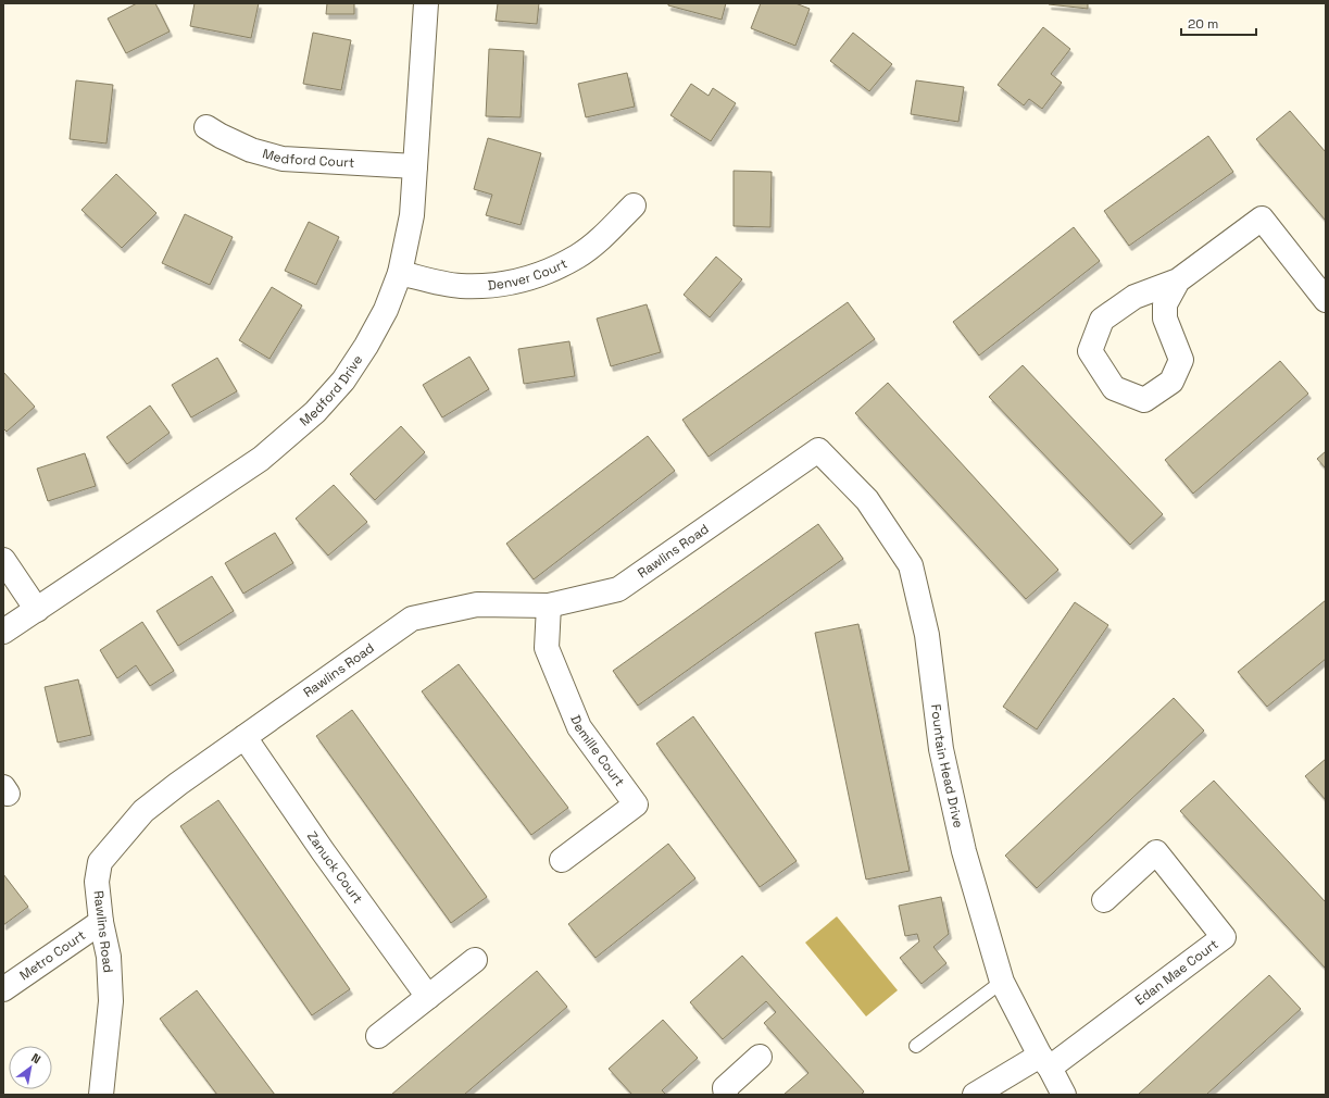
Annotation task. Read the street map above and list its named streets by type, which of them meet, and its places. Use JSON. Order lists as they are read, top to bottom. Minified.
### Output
{"streets":{"street":["Medford Court","Denver Court","Medford Drive","Rawlins Road","Demille Court","Fountain Head Drive","Zanuck Court","Metro Court","Edan Mae Court"]},"crossings":[["Medford Court","Medford Drive"],["Denver Court","Medford Drive"],["Rawlins Road","Demille Court"],["Rawlins Road","Fountain Head Drive"],["Rawlins Road","Zanuck Court"],["Rawlins Road","Metro Court"],["Fountain Head Drive","Edan Mae Court"]],"scale_bar":"20 m","north":"top right"}
